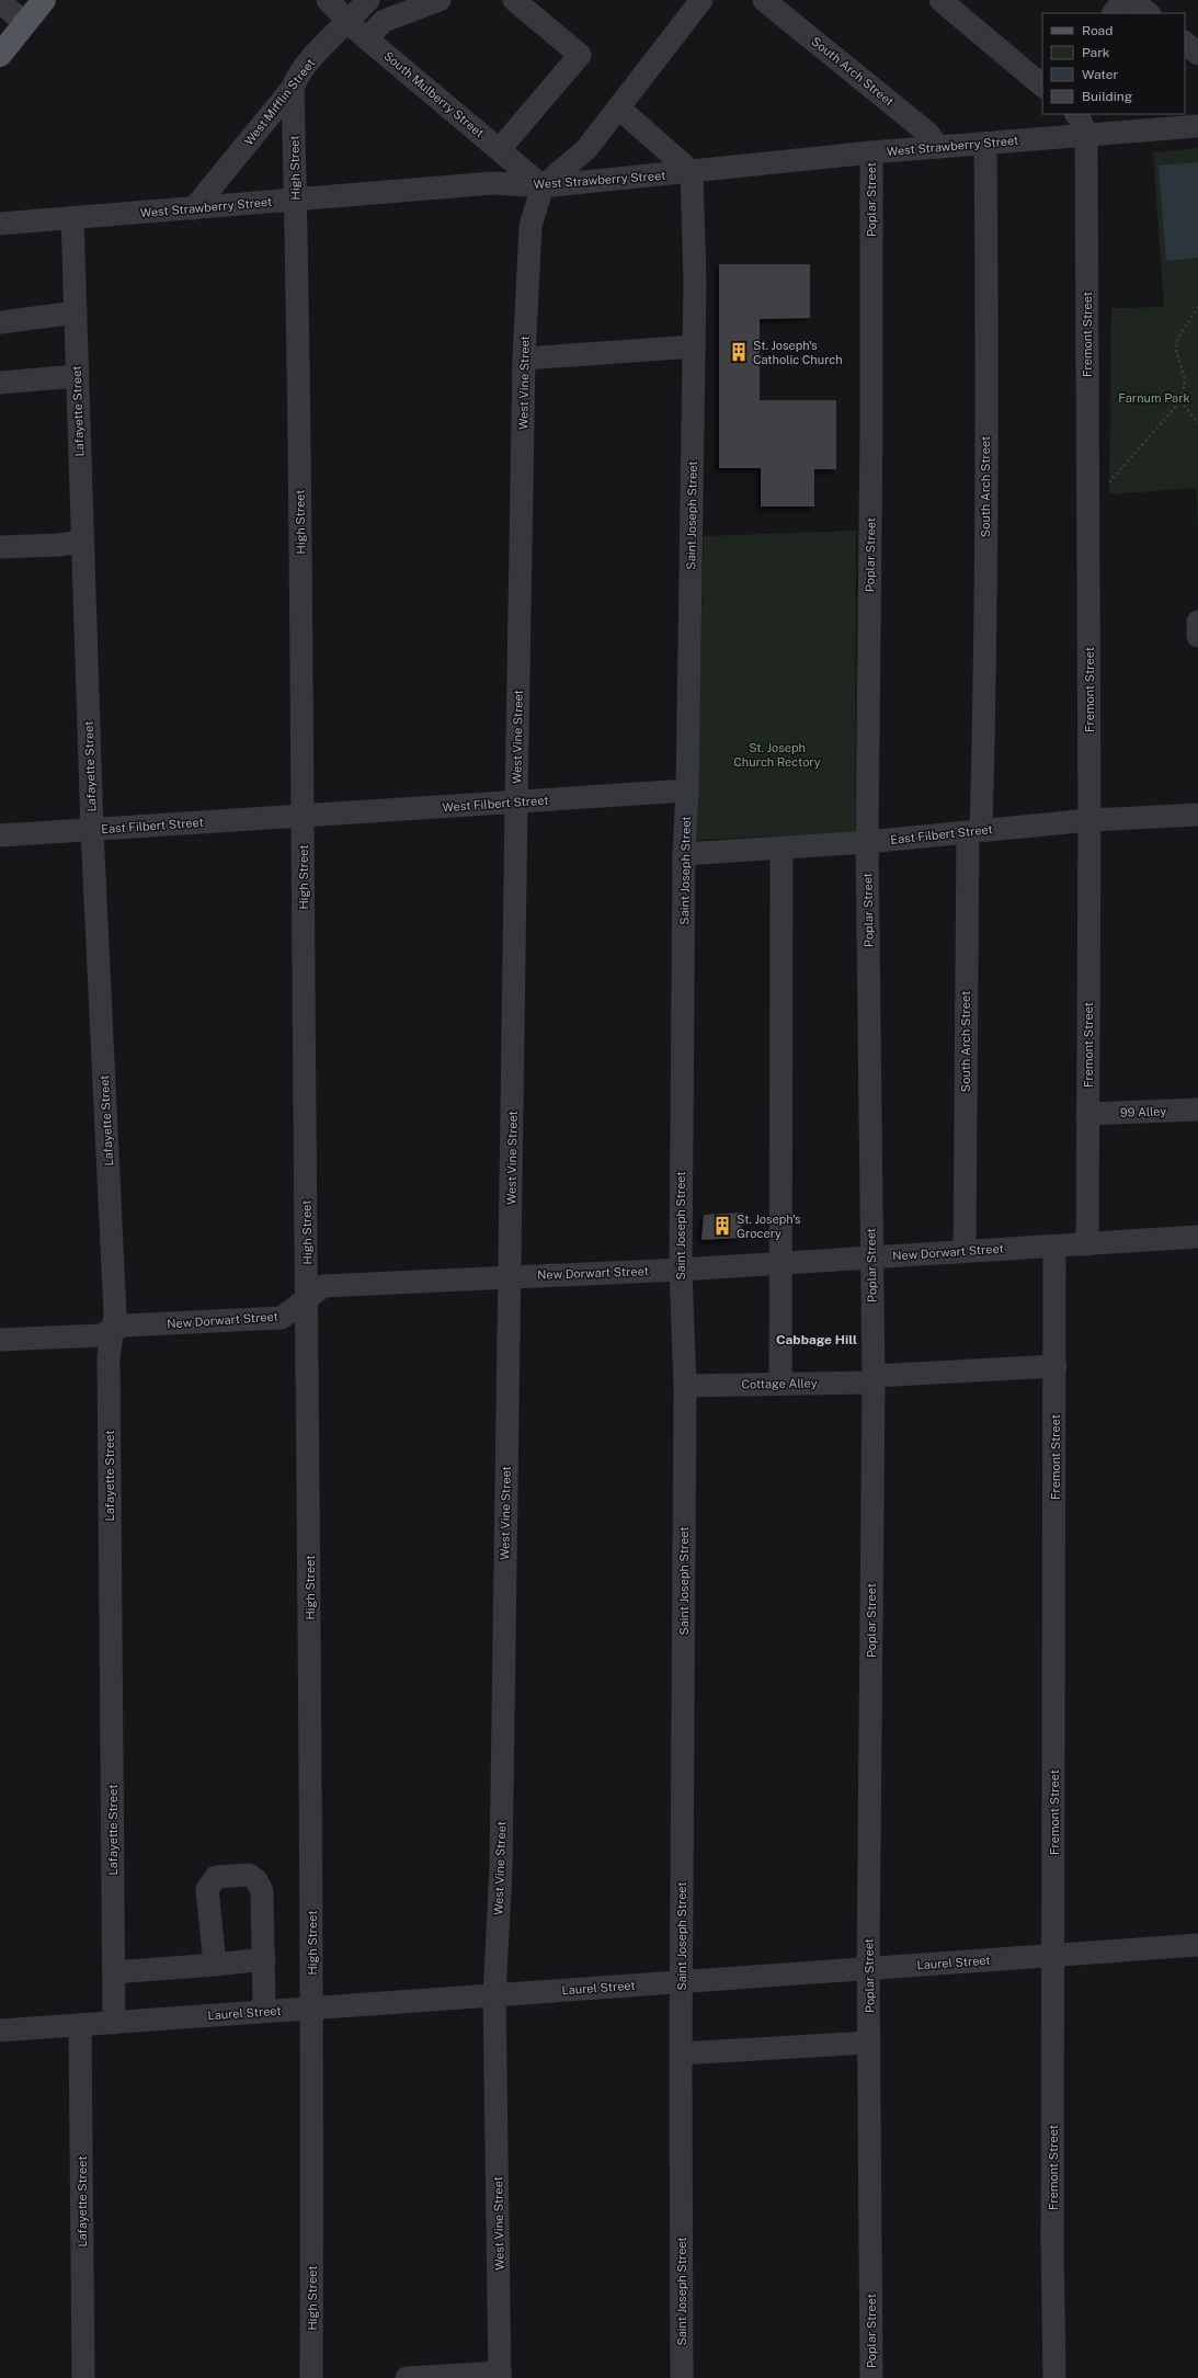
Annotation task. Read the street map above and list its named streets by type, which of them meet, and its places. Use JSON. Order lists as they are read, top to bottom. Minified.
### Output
{"streets":{"street":["South Arch Street","South Mulberry Street","West Mifflin Street","West Strawberry Street","High Street","Poplar Street","Fremont Street","West Vine Street","Lafayette Street","Saint Joseph Street","West Filbert Street","East Filbert Street","99 Alley","New Dorwart Street","Cottage Alley","Laurel Street"]},"crossings":[["South Arch Street","West Strawberry Street"],["South Arch Street","East Filbert Street"],["South Arch Street","New Dorwart Street"],["South Mulberry Street","West Mifflin Street"],["South Mulberry Street","West Strawberry Street"],["South Mulberry Street","West Vine Street"],["West Mifflin Street","West Strawberry Street"],["West Mifflin Street","High Street"],["West Strawberry Street","High Street"],["West Strawberry Street","Poplar Street"],["West Strawberry Street","Fremont Street"],["West Strawberry Street","West Vine Street"],["West Strawberry Street","Lafayette Street"],["West Strawberry Street","Saint Joseph Street"],["High Street","West Filbert Street"],["High Street","East Filbert Street"],["High Street","New Dorwart Street"],["High Street","Laurel Street"],["Poplar Street","East Filbert Street"],["Poplar Street","New Dorwart Street"],["Poplar Street","Cottage Alley"],["Poplar Street","Laurel Street"],["Fremont Street","East Filbert Street"],["Fremont Street","99 Alley"],["Fremont Street","New Dorwart Street"],["Fremont Street","Cottage Alley"],["Fremont Street","Laurel Street"],["West Vine Street","West Filbert Street"],["West Vine Street","New Dorwart Street"],["West Vine Street","Laurel Street"],["Lafayette Street","East Filbert Street"],["Lafayette Street","New Dorwart Street"],["Lafayette Street","Laurel Street"],["Saint Joseph Street","West Filbert Street"],["Saint Joseph Street","East Filbert Street"],["Saint Joseph Street","New Dorwart Street"],["Saint Joseph Street","Cottage Alley"],["Saint Joseph Street","Laurel Street"],["West Filbert Street","East Filbert Street"]],"districts":["Cabbage Hill"],"parks":["Farnum Park","St. Joseph Church Rectory"],"places":{"building":["St. Joseph's Catholic Church","St. Joseph's Grocery"]},"legend":["Road","Park","Water","Building"]}
